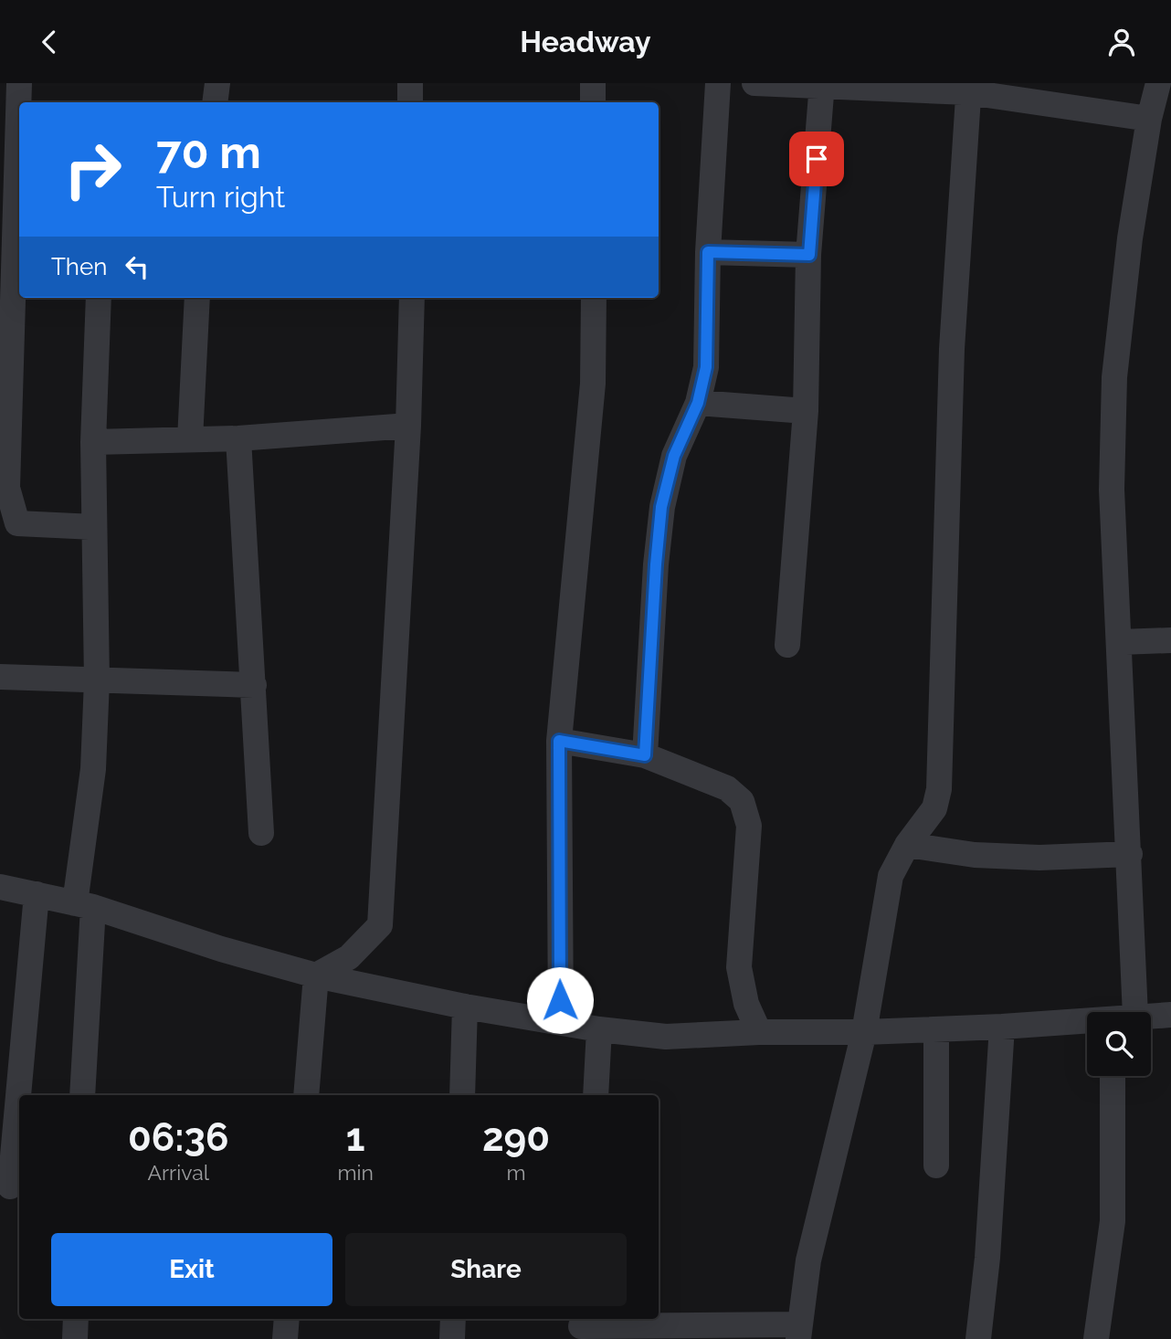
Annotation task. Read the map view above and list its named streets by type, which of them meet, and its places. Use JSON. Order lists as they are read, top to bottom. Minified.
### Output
{"page":{"header":"Headway","turn":["70 m","Turn right"],"then":"Then","eta":["06:36","Arrival","1","min","290","m"],"buttons":["Exit","Share"]}}
